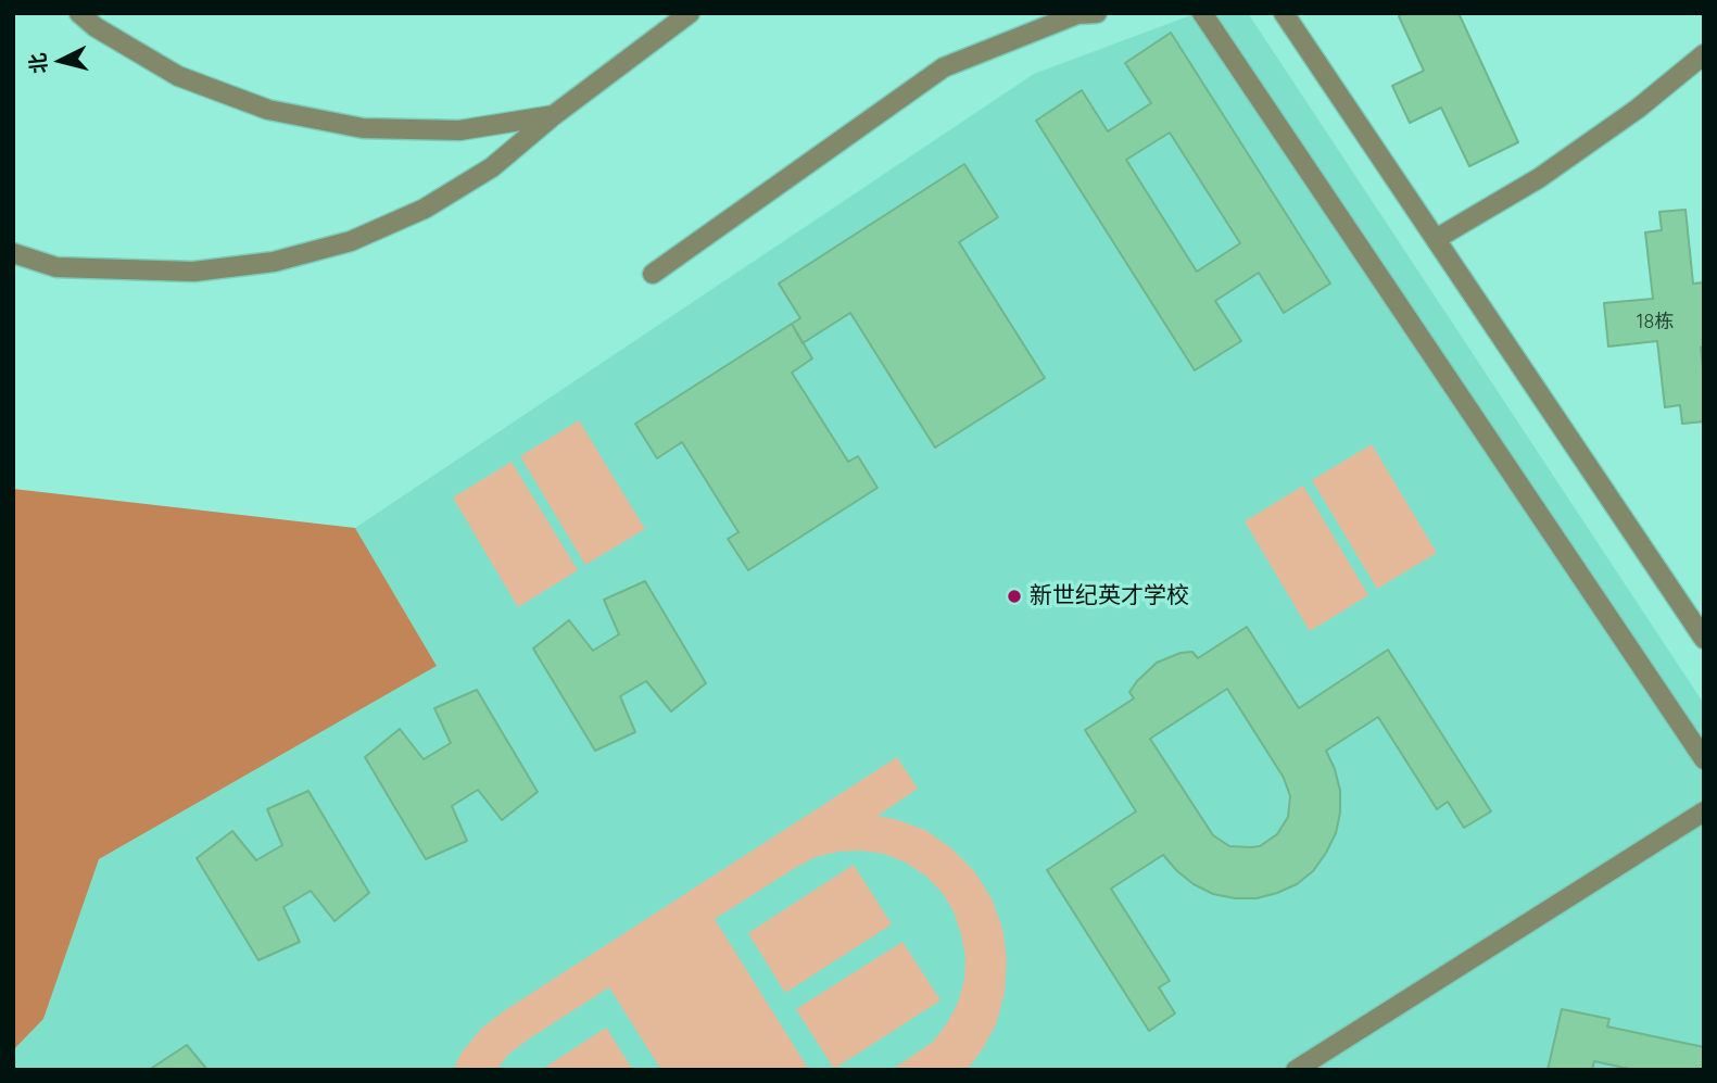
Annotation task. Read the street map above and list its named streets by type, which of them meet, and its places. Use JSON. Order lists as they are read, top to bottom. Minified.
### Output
{"places":["新世纪英才学校"],"house_numbers":["18栋"],"north":"left"}
